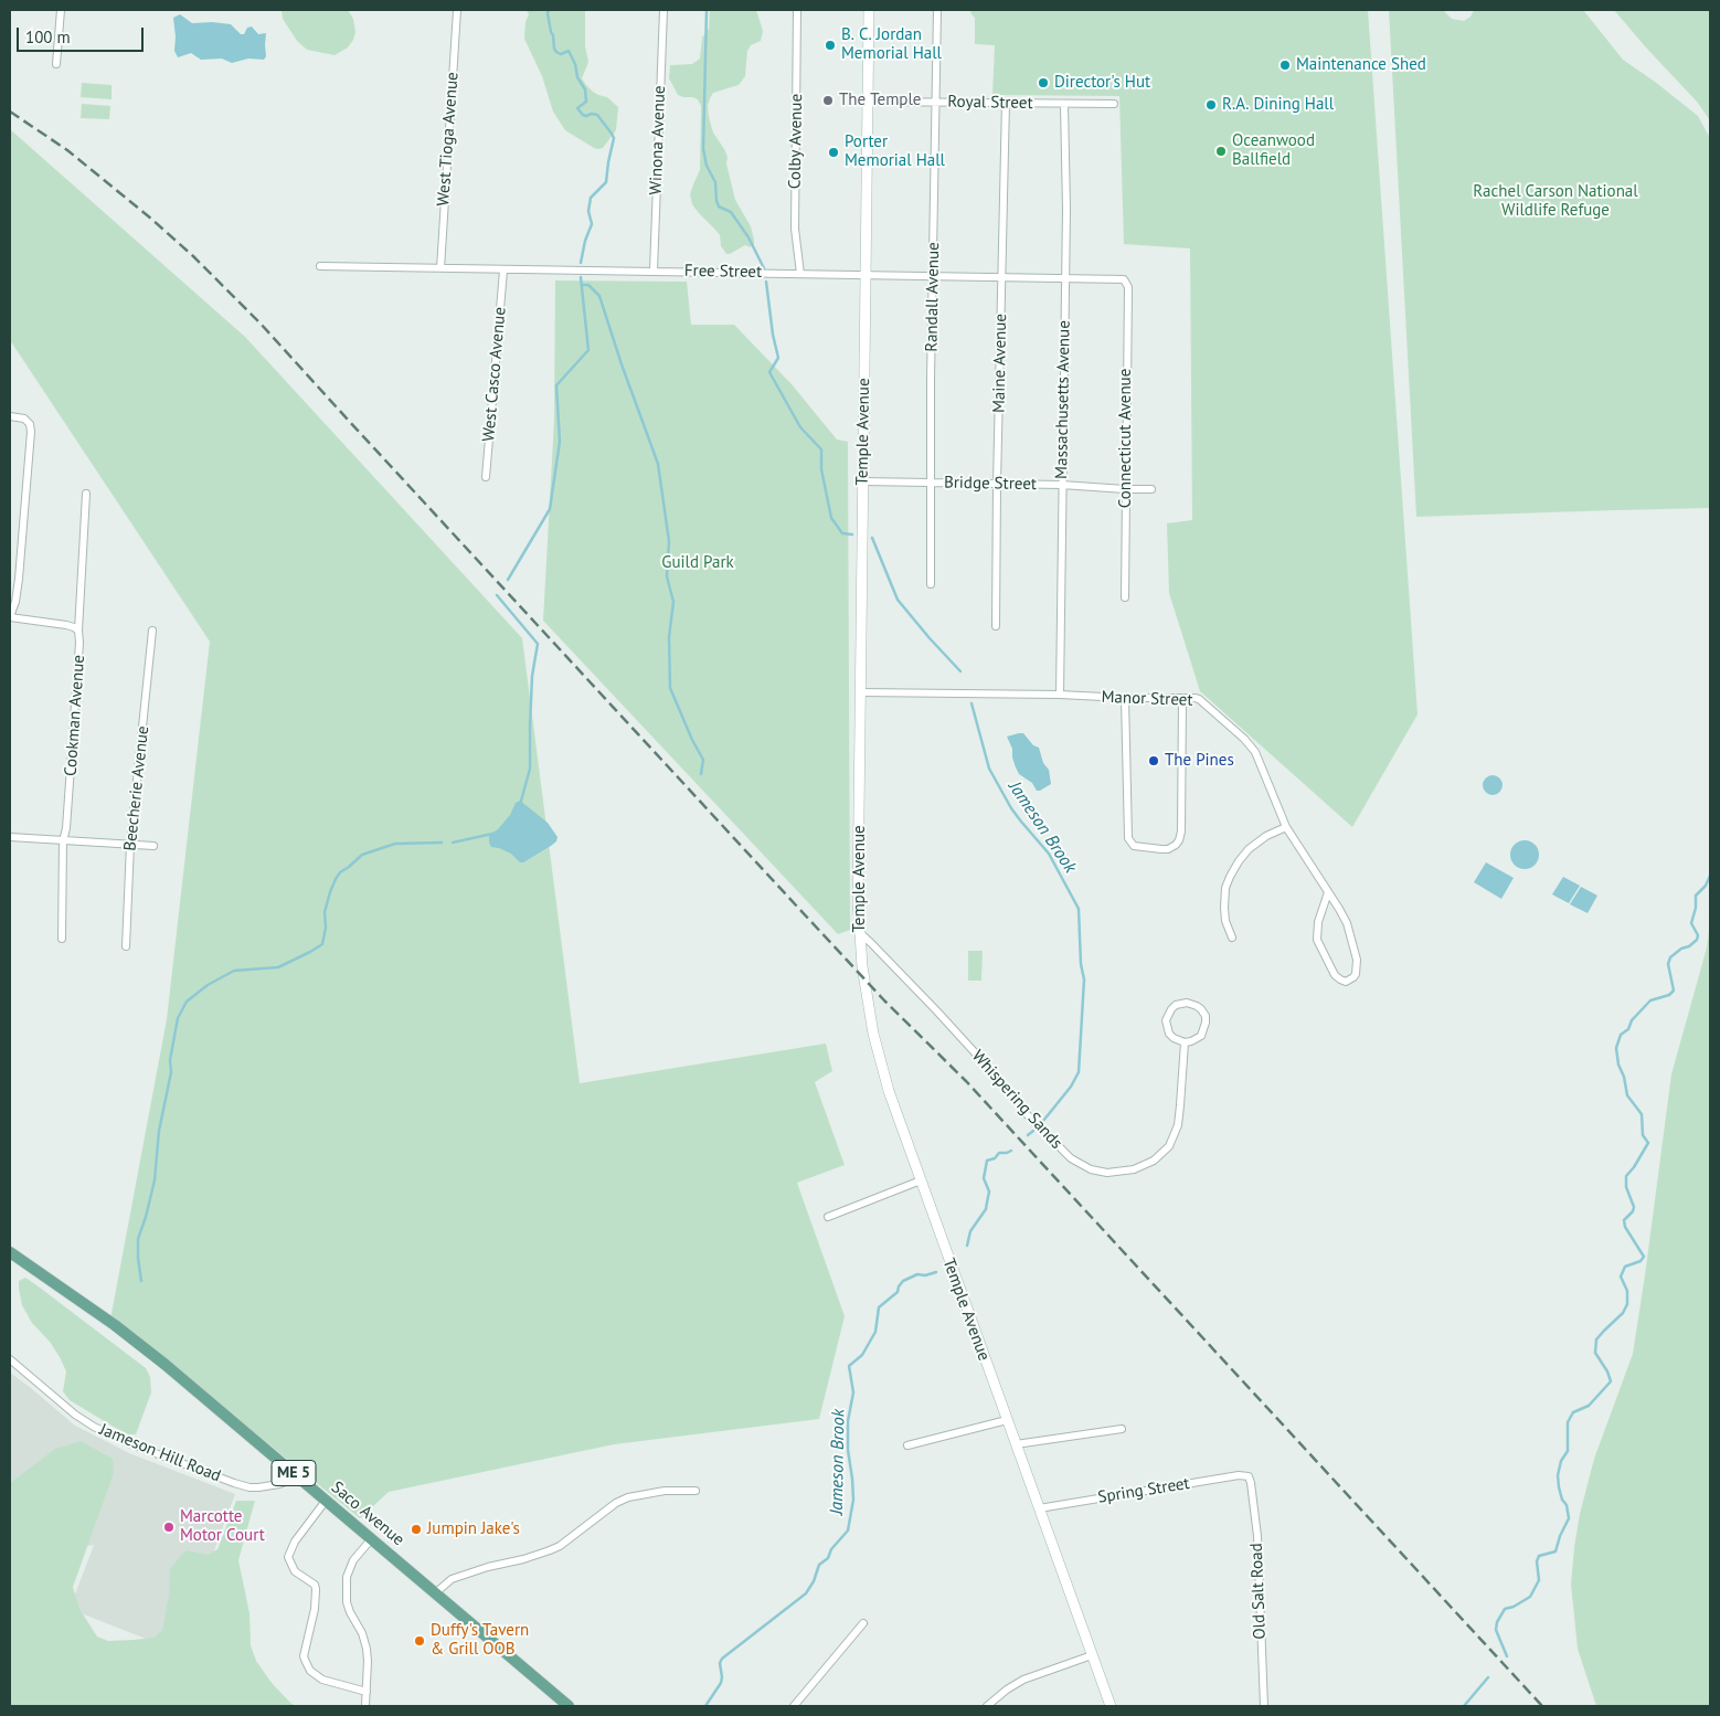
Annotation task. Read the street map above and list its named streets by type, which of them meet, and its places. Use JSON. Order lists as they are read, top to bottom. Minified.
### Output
{"streets":{"main road":["ME 5","Saco Avenue"],"street":["Royal Street","West Tioga Avenue","Winona Avenue","Colby Avenue","Free Street","Randall Avenue","Maine Avenue","West Casco Avenue","Massachusetts Avenue","Temple Avenue","Connecticut Avenue","Bridge Street","Manor Street","Cookman Avenue","Beecherie Avenue","Whispering Sands","Jameson Hill Road","Spring Street","Old Salt Road"]},"crossings":[["Royal Street","Randall Avenue"],["Royal Street","Maine Avenue"],["Royal Street","Massachusetts Avenue"],["Royal Street","Temple Avenue"],["West Tioga Avenue","Free Street"],["Winona Avenue","Free Street"],["Colby Avenue","Free Street"],["Free Street","Randall Avenue"],["Free Street","Maine Avenue"],["Free Street","West Casco Avenue"],["Free Street","Massachusetts Avenue"],["Free Street","Temple Avenue"],["Free Street","Connecticut Avenue"],["Randall Avenue","Bridge Street"],["Maine Avenue","Bridge Street"],["Massachusetts Avenue","Bridge Street"],["Massachusetts Avenue","Manor Street"],["Temple Avenue","Bridge Street"],["Temple Avenue","Manor Street"],["Temple Avenue","Whispering Sands"],["Temple Avenue","Spring Street"],["Connecticut Avenue","Bridge Street"],["Jameson Hill Road","Saco Avenue"],["Spring Street","Old Salt Road"]],"water":["Jameson Brook"],"parks":["Rachel Carson National Wildlife Refuge","Guild Park"],"places":["B. C. Jordan Memorial Hall","Maintenance Shed","Director's Hut","The Temple","R.A. Dining Hall","Oceanwood Ballfield","Porter Memorial Hall","The Pines","Marcotte Motor Court","Jumpin Jake's","Duffy's Tavern & Grill OOB"],"scale_bar":"100 m"}
